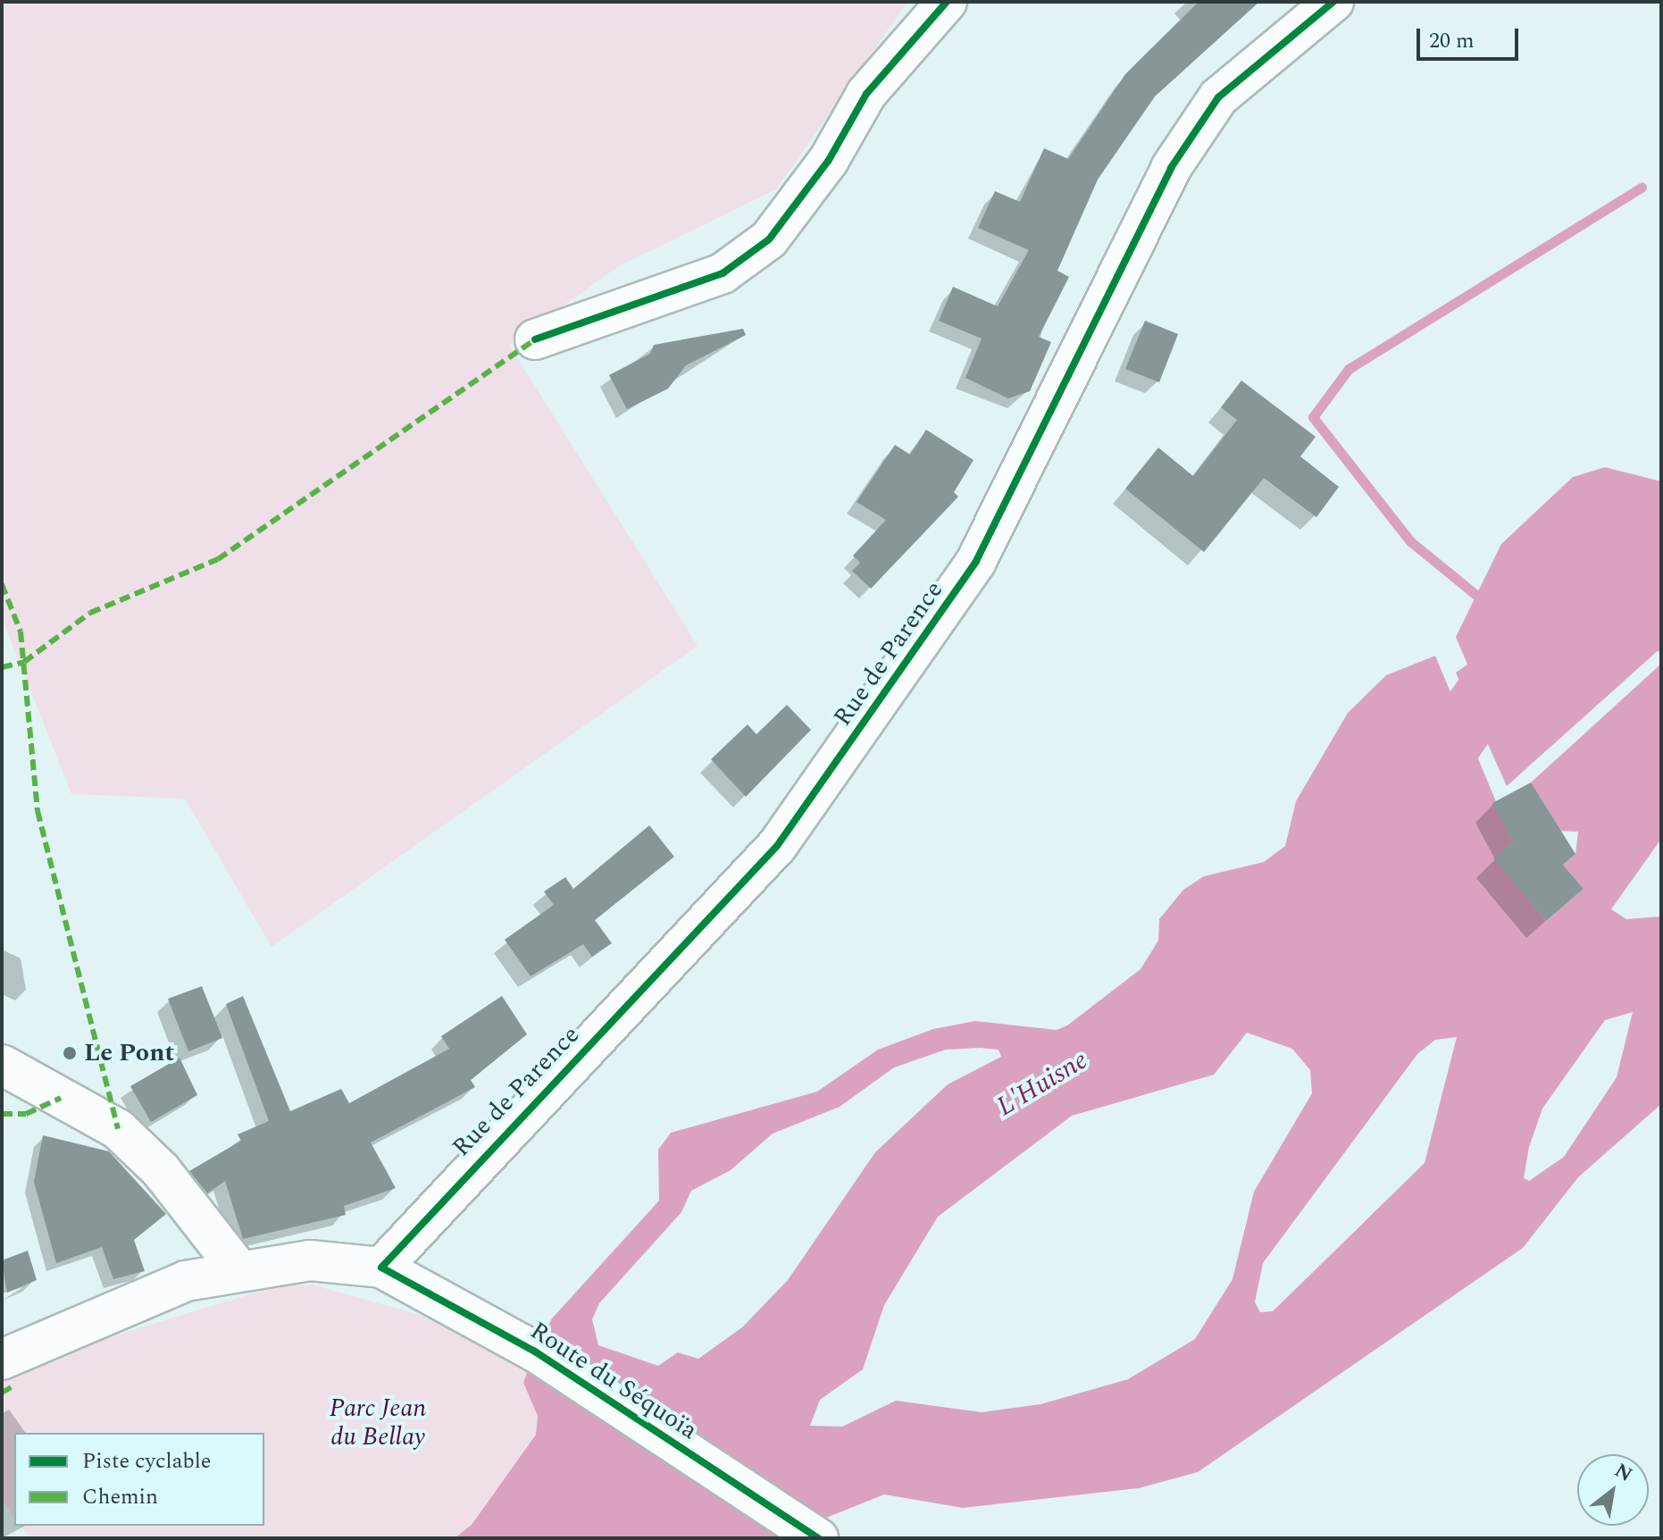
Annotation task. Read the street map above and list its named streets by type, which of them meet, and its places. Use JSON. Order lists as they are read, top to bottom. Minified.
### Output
{"streets":{"street":["Rue de Parence","Route du Séquoïa"]},"crossings":[["Rue de Parence","Route du Séquoïa"]],"water":["L'Huisne"],"parks":["Parc Jean du Bellay"],"places":["Le Pont"],"legend":["Piste cyclable","Chemin"],"scale_bar":"20 m","north":"top right"}
